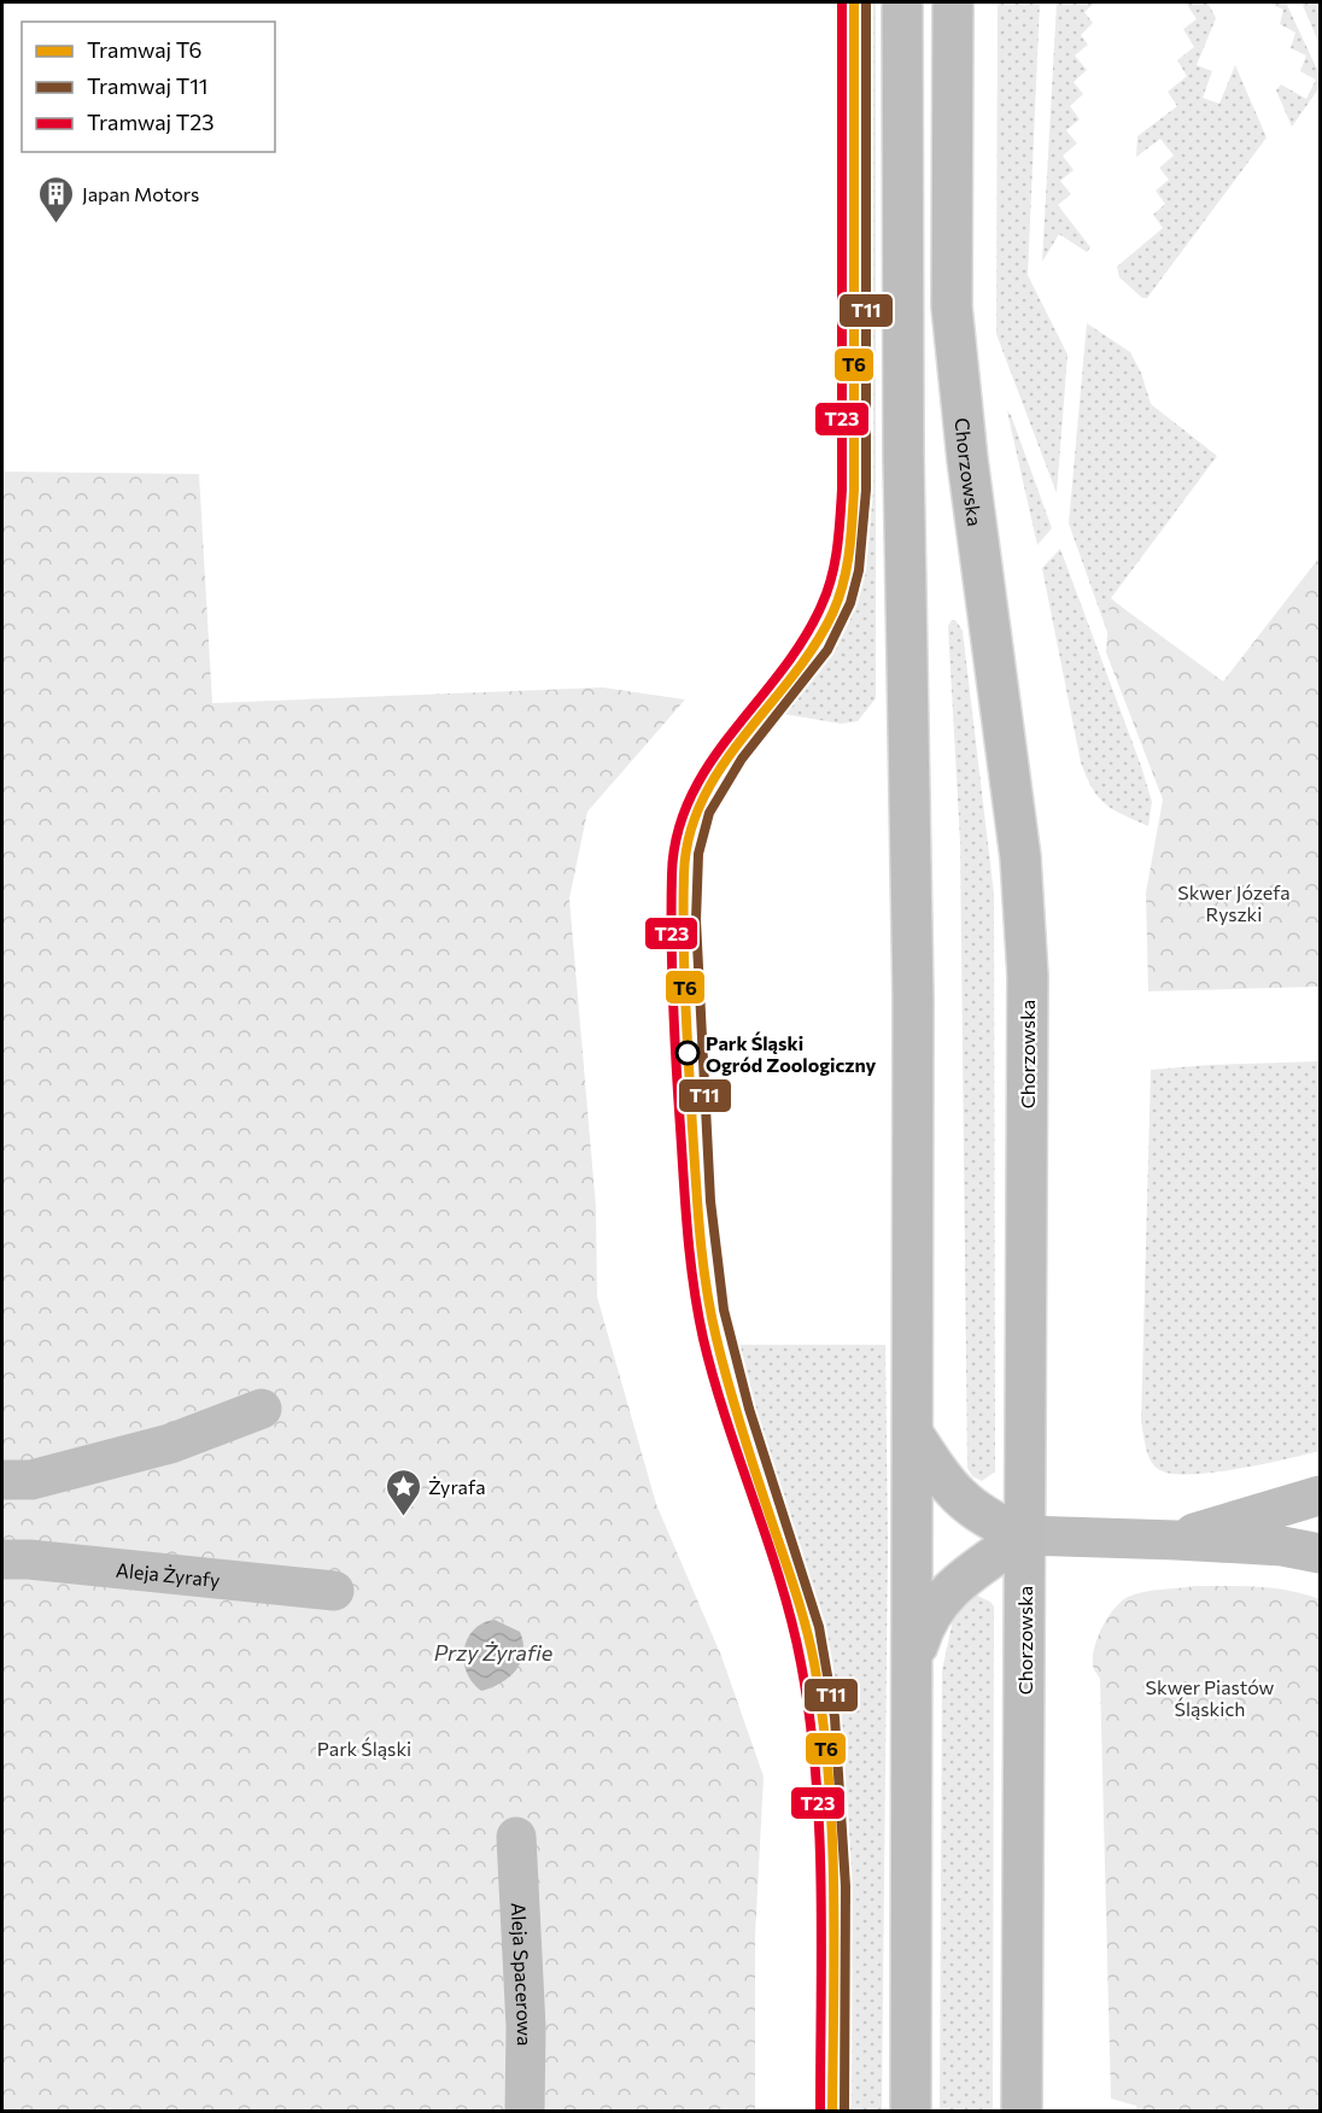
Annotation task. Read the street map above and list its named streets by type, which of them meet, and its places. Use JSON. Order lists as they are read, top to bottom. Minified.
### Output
{"streets":{"main road":["Chorzowska"],"street":["Aleja Żyrafy","Aleja Spacerowa"]},"water":["Przy Żyrafie"],"parks":["Skwer Józefa Ryszki","Skwer Piastów Śląskich","Park Śląski"],"places":{"building":["Japan Motors"],"other":["Park Śląski Ogród Zoologiczny"],"place":["Żyrafa"]},"lines":["tram line T6","tram line T11","tram line T23"],"legend":["Tramwaj T6","Tramwaj T11","Tramwaj T23"]}
